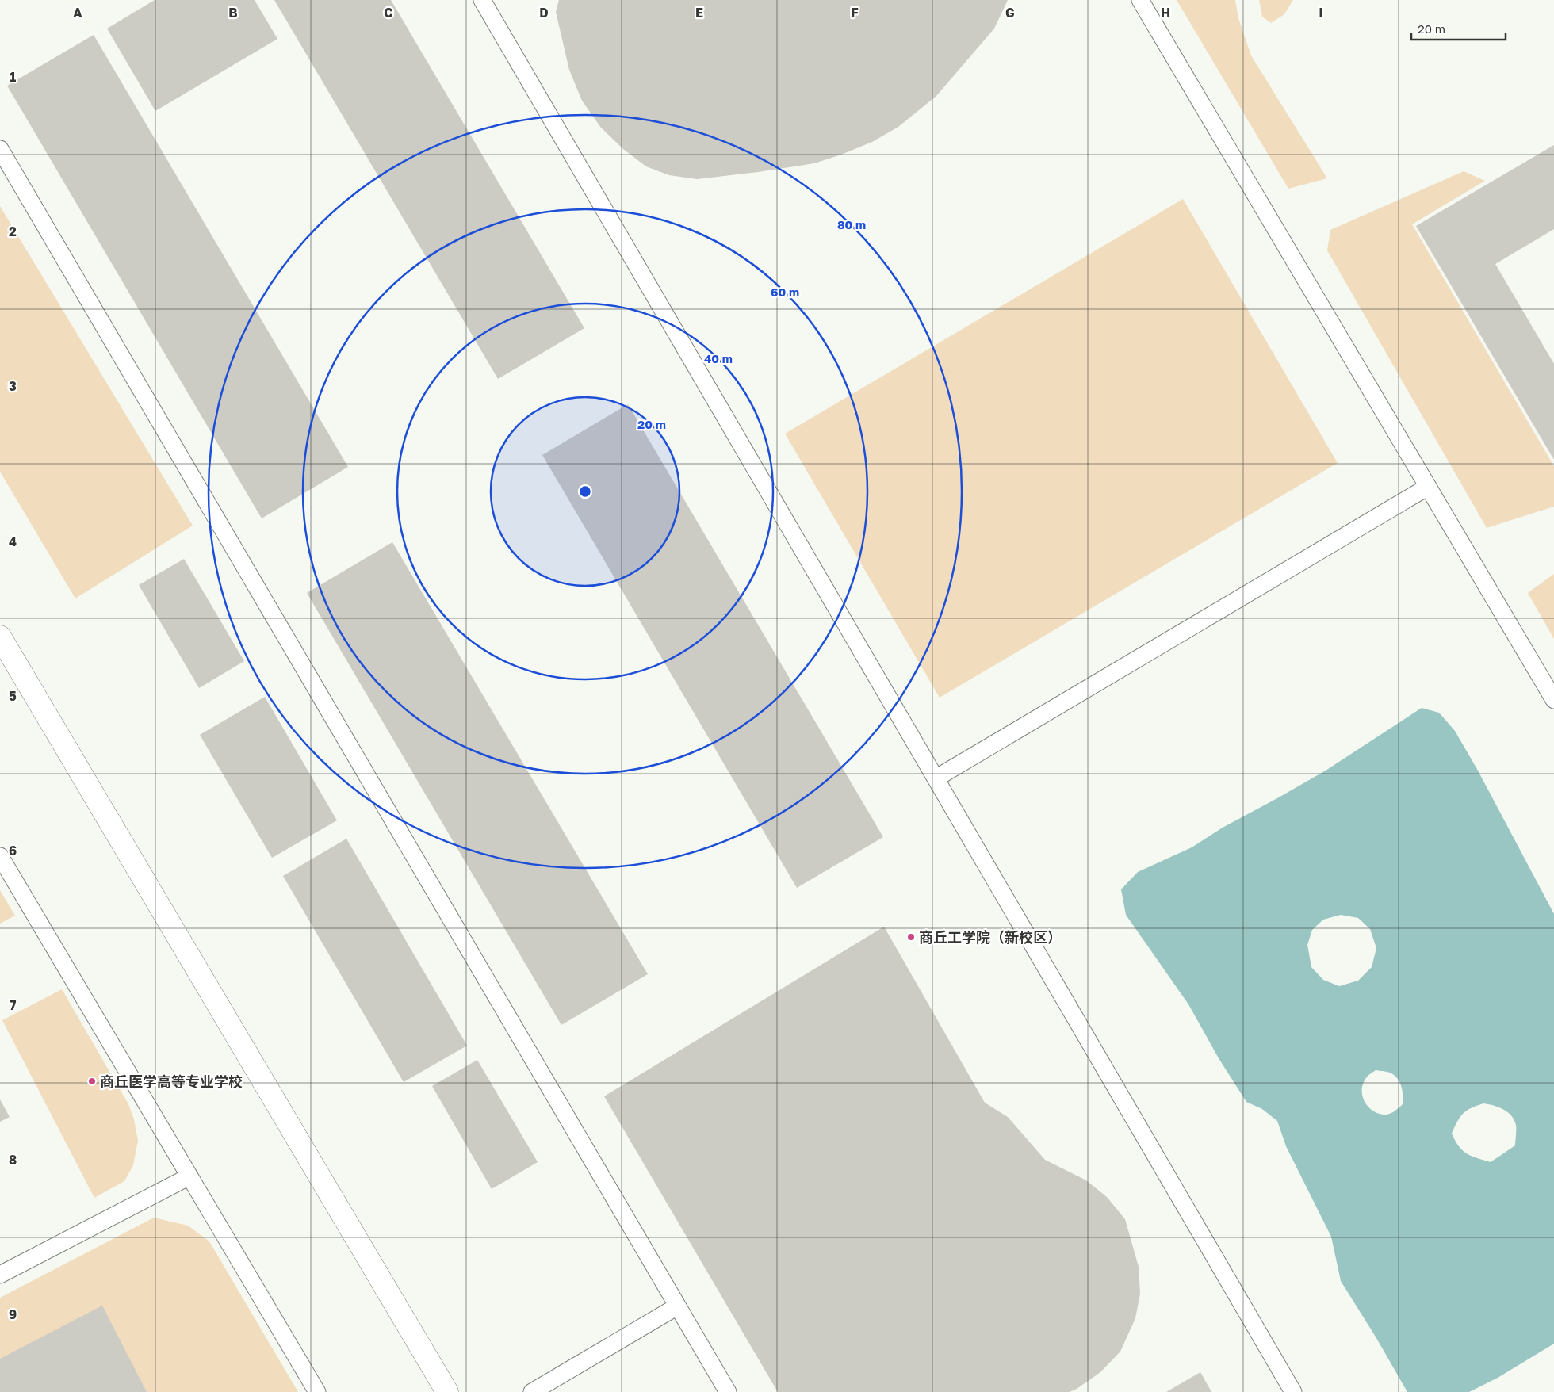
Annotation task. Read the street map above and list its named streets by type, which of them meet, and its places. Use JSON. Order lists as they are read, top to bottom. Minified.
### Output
{"places":["商丘工学院（新校区）","商丘医学高等专业学校"],"scale_bar":"20 m","grid":{"columns":["A","B","C","D","E","F","G","H","I"],"rows":["1","2","3","4","5","6","7","8","9"]},"rings":["80 m","60 m","40 m","20 m"]}
